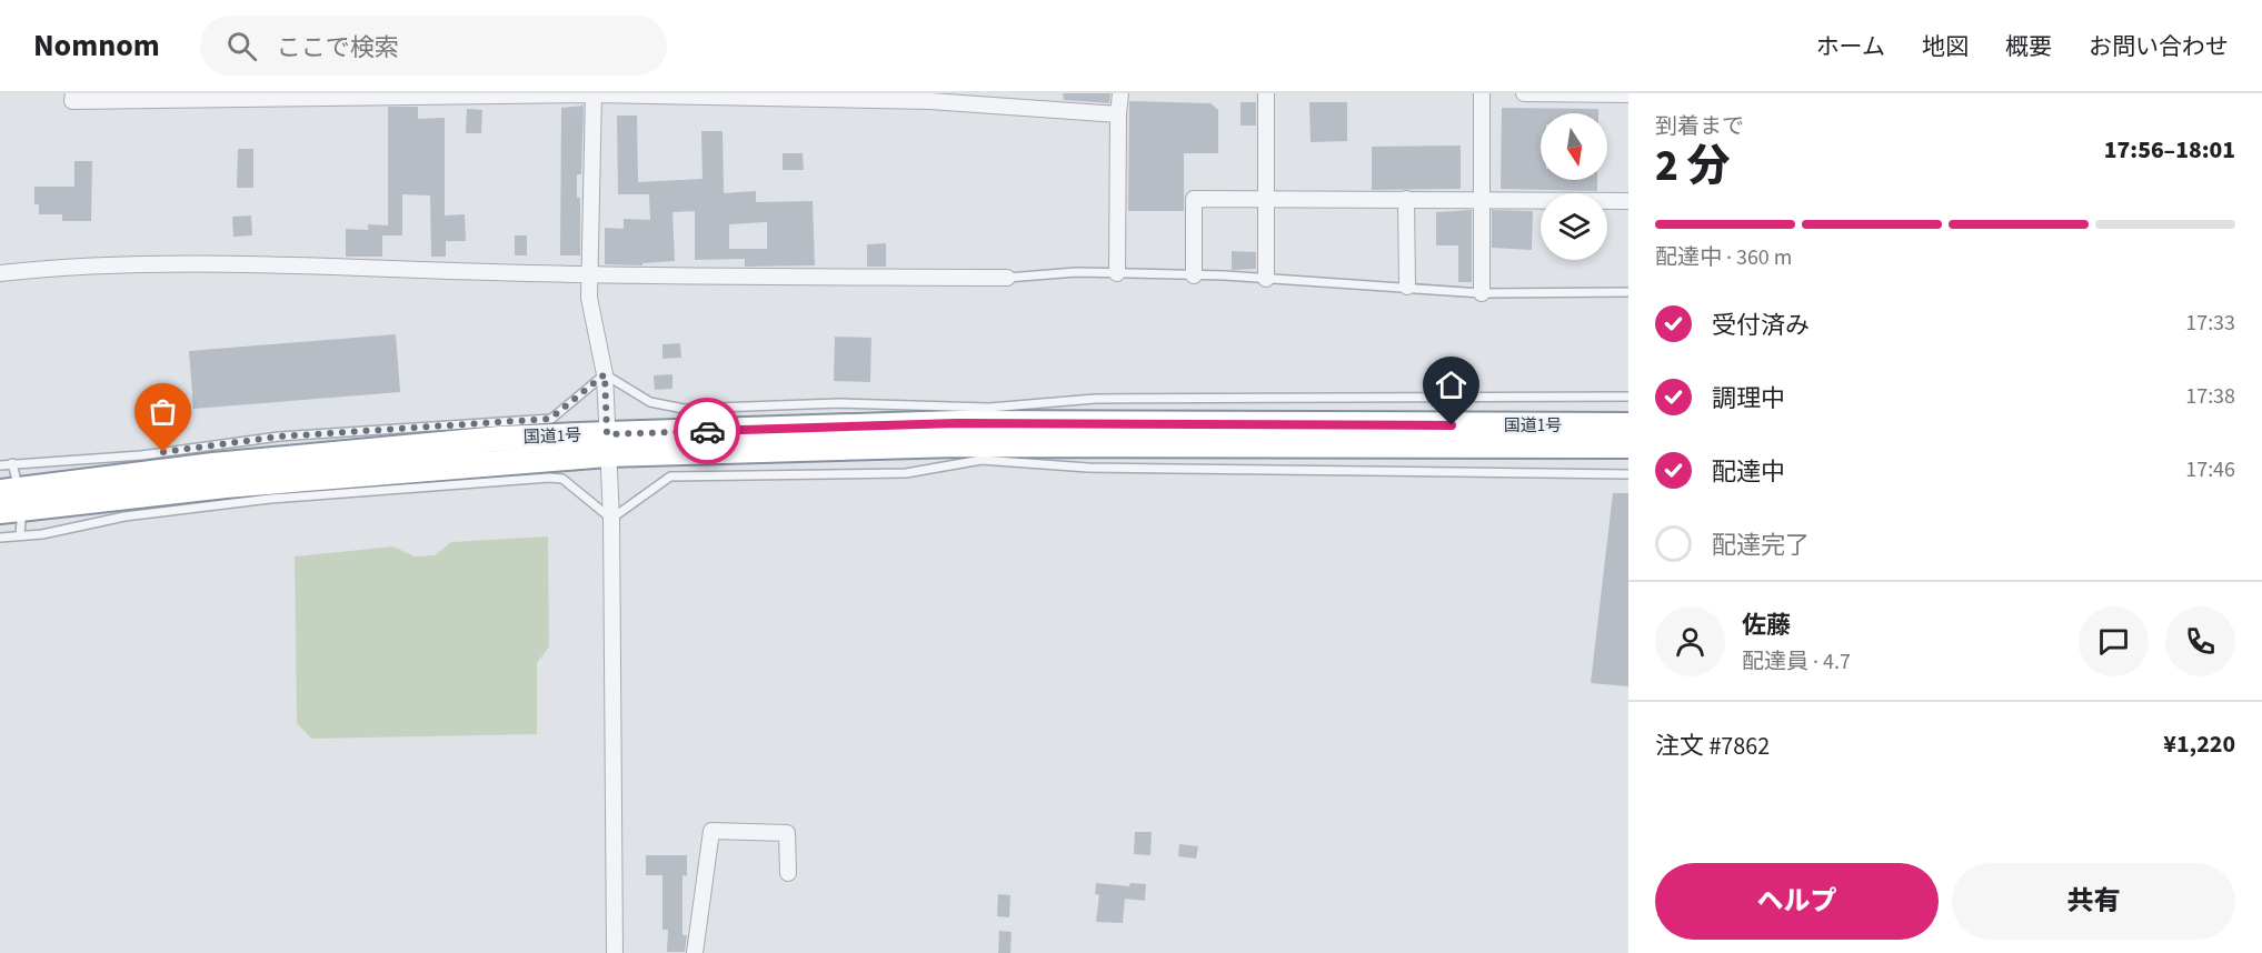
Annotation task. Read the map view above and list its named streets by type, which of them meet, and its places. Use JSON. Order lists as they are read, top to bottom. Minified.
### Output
{"streets":{"highway":["国道1号"]},"north":"bottom","page":{"header":"Nomnom","search":"ここで検索","nav":["ホーム","地図","概要","お問い合わせ"],"heading":["2 分","到着まで","17:56–18:01"],"panel":["佐藤","配達員 · 4.7","注文 #7862","¥1,220"],"bar":"配達中 · 360 m","list":[["受付済み","17:33"],["調理中","17:38"],["配達中","17:46"],"配達完了"],"buttons":["ヘルプ","共有"]}}
